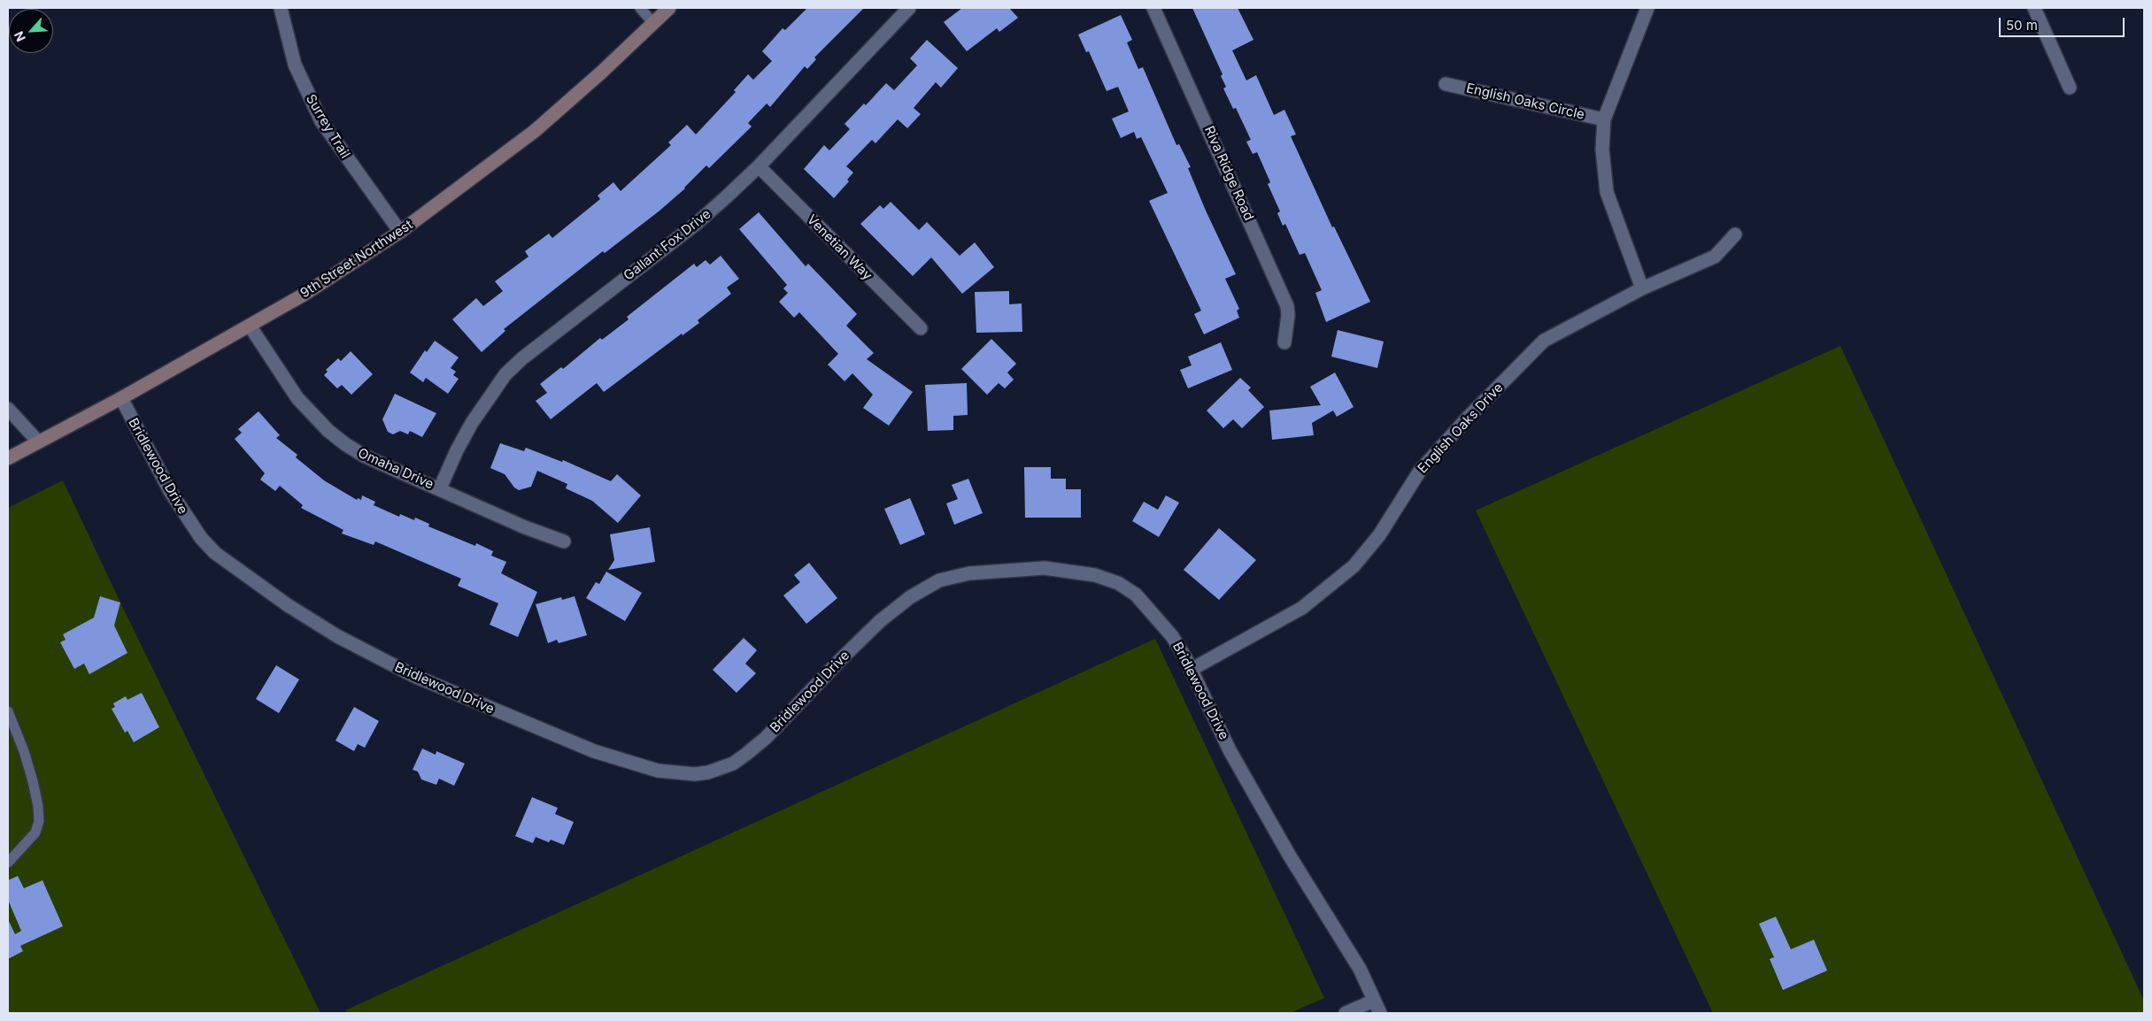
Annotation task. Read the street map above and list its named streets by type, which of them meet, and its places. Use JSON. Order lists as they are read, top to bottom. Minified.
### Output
{"streets":{"street":["English Oaks Circle","Surrey Trail","Riva Ridge Road","Gallant Fox Drive","Venetian Way","9th Street Northwest","English Oaks Drive","Bridlewood Drive","Omaha Drive"]},"crossings":[["Surrey Trail","9th Street Northwest"],["Gallant Fox Drive","Venetian Way"],["Gallant Fox Drive","Omaha Drive"],["9th Street Northwest","Bridlewood Drive"],["9th Street Northwest","Omaha Drive"],["English Oaks Drive","Bridlewood Drive"]],"scale_bar":"50 m","north":"bottom left"}
